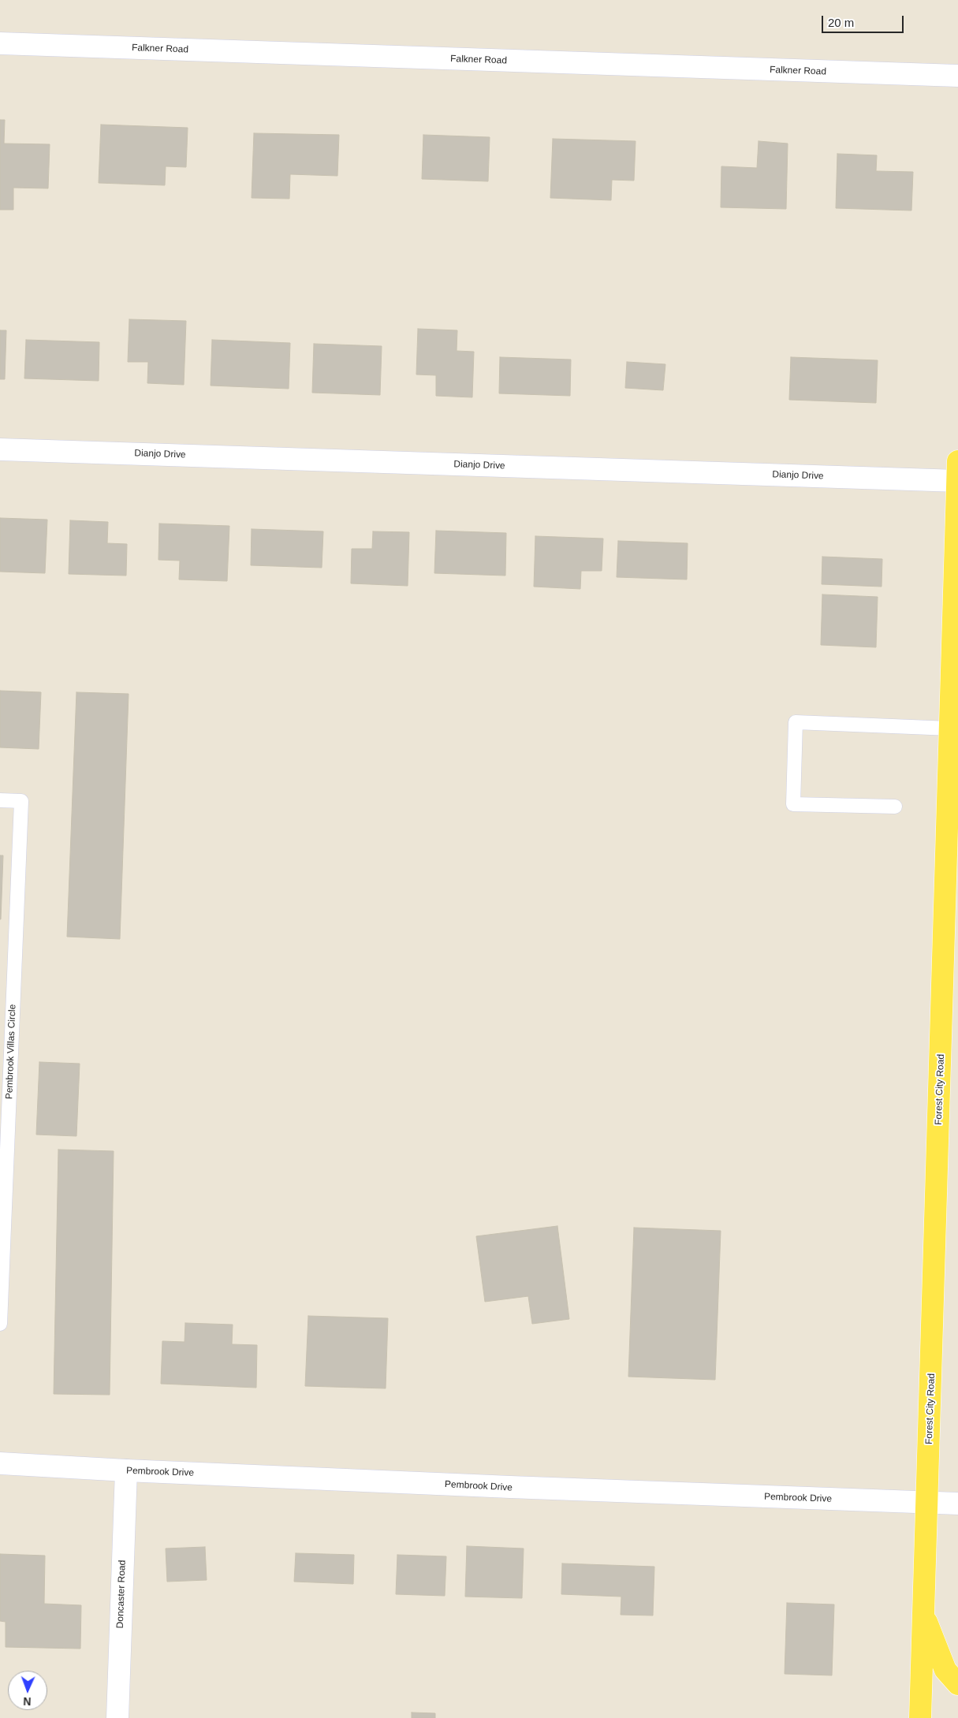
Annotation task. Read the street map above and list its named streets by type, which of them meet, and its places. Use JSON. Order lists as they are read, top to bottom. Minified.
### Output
{"streets":{"main road":["Forest City Road"],"street":["Falkner Road","Dianjo Drive","Pembrook Drive","Doncaster Road"],"lane":["Pembrook Villas Circle"]},"crossings":[["Dianjo Drive","Forest City Road"],["Forest City Road","Pembrook Drive"],["Pembrook Drive","Doncaster Road"]],"scale_bar":"20 m","north":"bottom"}
